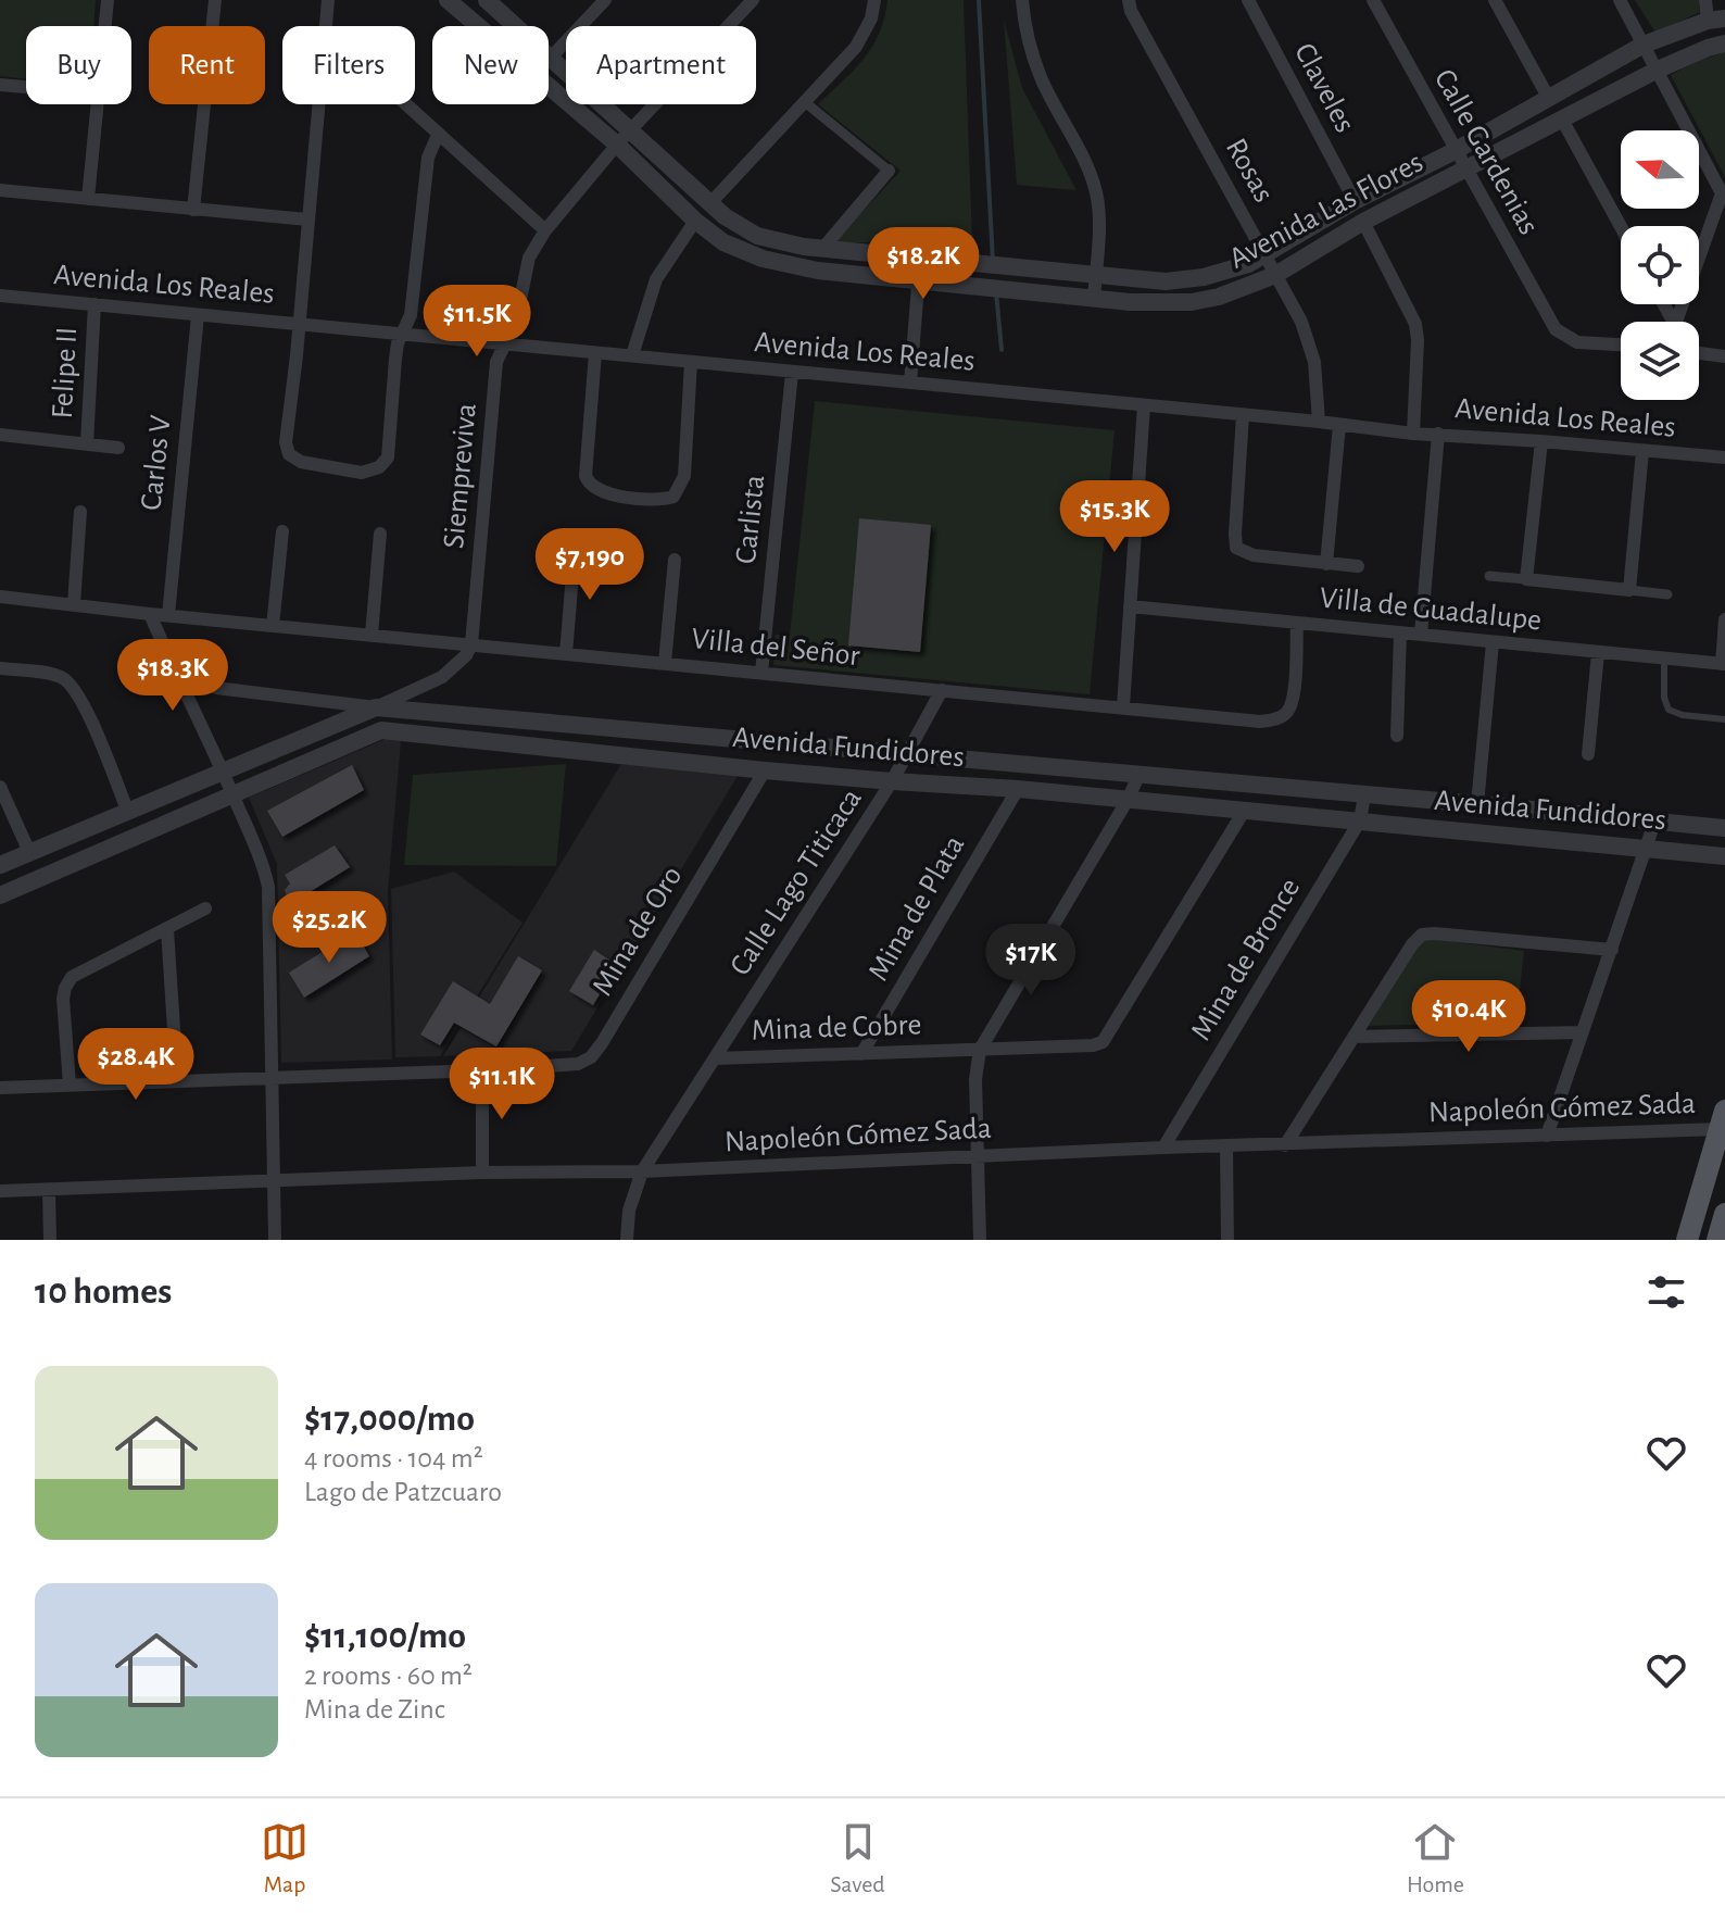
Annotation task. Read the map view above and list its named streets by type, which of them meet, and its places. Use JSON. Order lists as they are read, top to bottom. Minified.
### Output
{"streets":{"street":["Claveles","Calle Gardenias","Rosas","Avenida Las Flores","Avenida Los Reales","Felipe II","Carlos V","Siempreviva","Carlista","Villa de Guadalupe","Villa del Señor","Avenida Fundidores","Calle Lago Titicaca","Mina de Plata","Mina de Oro","Mina de Bronce","Mina de Cobre","Napoleón Gómez Sada"]},"crossings":[["Claveles","Avenida Las Flores"],["Calle Gardenias","Avenida Las Flores"],["Rosas","Avenida Las Flores"],["Rosas","Avenida Los Reales"],["Avenida Las Flores","Siempreviva"],["Avenida Los Reales","Felipe II"],["Avenida Los Reales","Carlos V"],["Avenida Los Reales","Siempreviva"],["Avenida Los Reales","Carlista"],["Carlos V","Villa del Señor"],["Siempreviva","Villa del Señor"],["Carlista","Villa del Señor"],["Villa de Guadalupe","Villa del Señor"],["Villa del Señor","Calle Lago Titicaca"],["Avenida Fundidores","Calle Lago Titicaca"],["Avenida Fundidores","Mina de Plata"],["Avenida Fundidores","Mina de Oro"],["Avenida Fundidores","Mina de Bronce"],["Avenida Fundidores","Mina de Cobre"],["Calle Lago Titicaca","Mina de Cobre"],["Calle Lago Titicaca","Napoleón Gómez Sada"],["Mina de Plata","Mina de Cobre"],["Mina de Bronce","Napoleón Gómez Sada"]],"north":"left","page":{"chip":["Buy","Rent","Filters","New","Apartment"],"price":["$18.2K","$11.5K","$15.3K","$7,190","$18.3K","$25.2K","$17K","$10.4K","$28.4K","$11.1K"],"heading":"10 homes","list":[{"name":"$17,000/mo","note":"4 rooms · 104 m² · Lago de Patzcuaro"},{"name":"$11,100/mo","note":"2 rooms · 60 m² · Mina de Zinc"}],"tabs":["Map","Saved","Home"]}}
